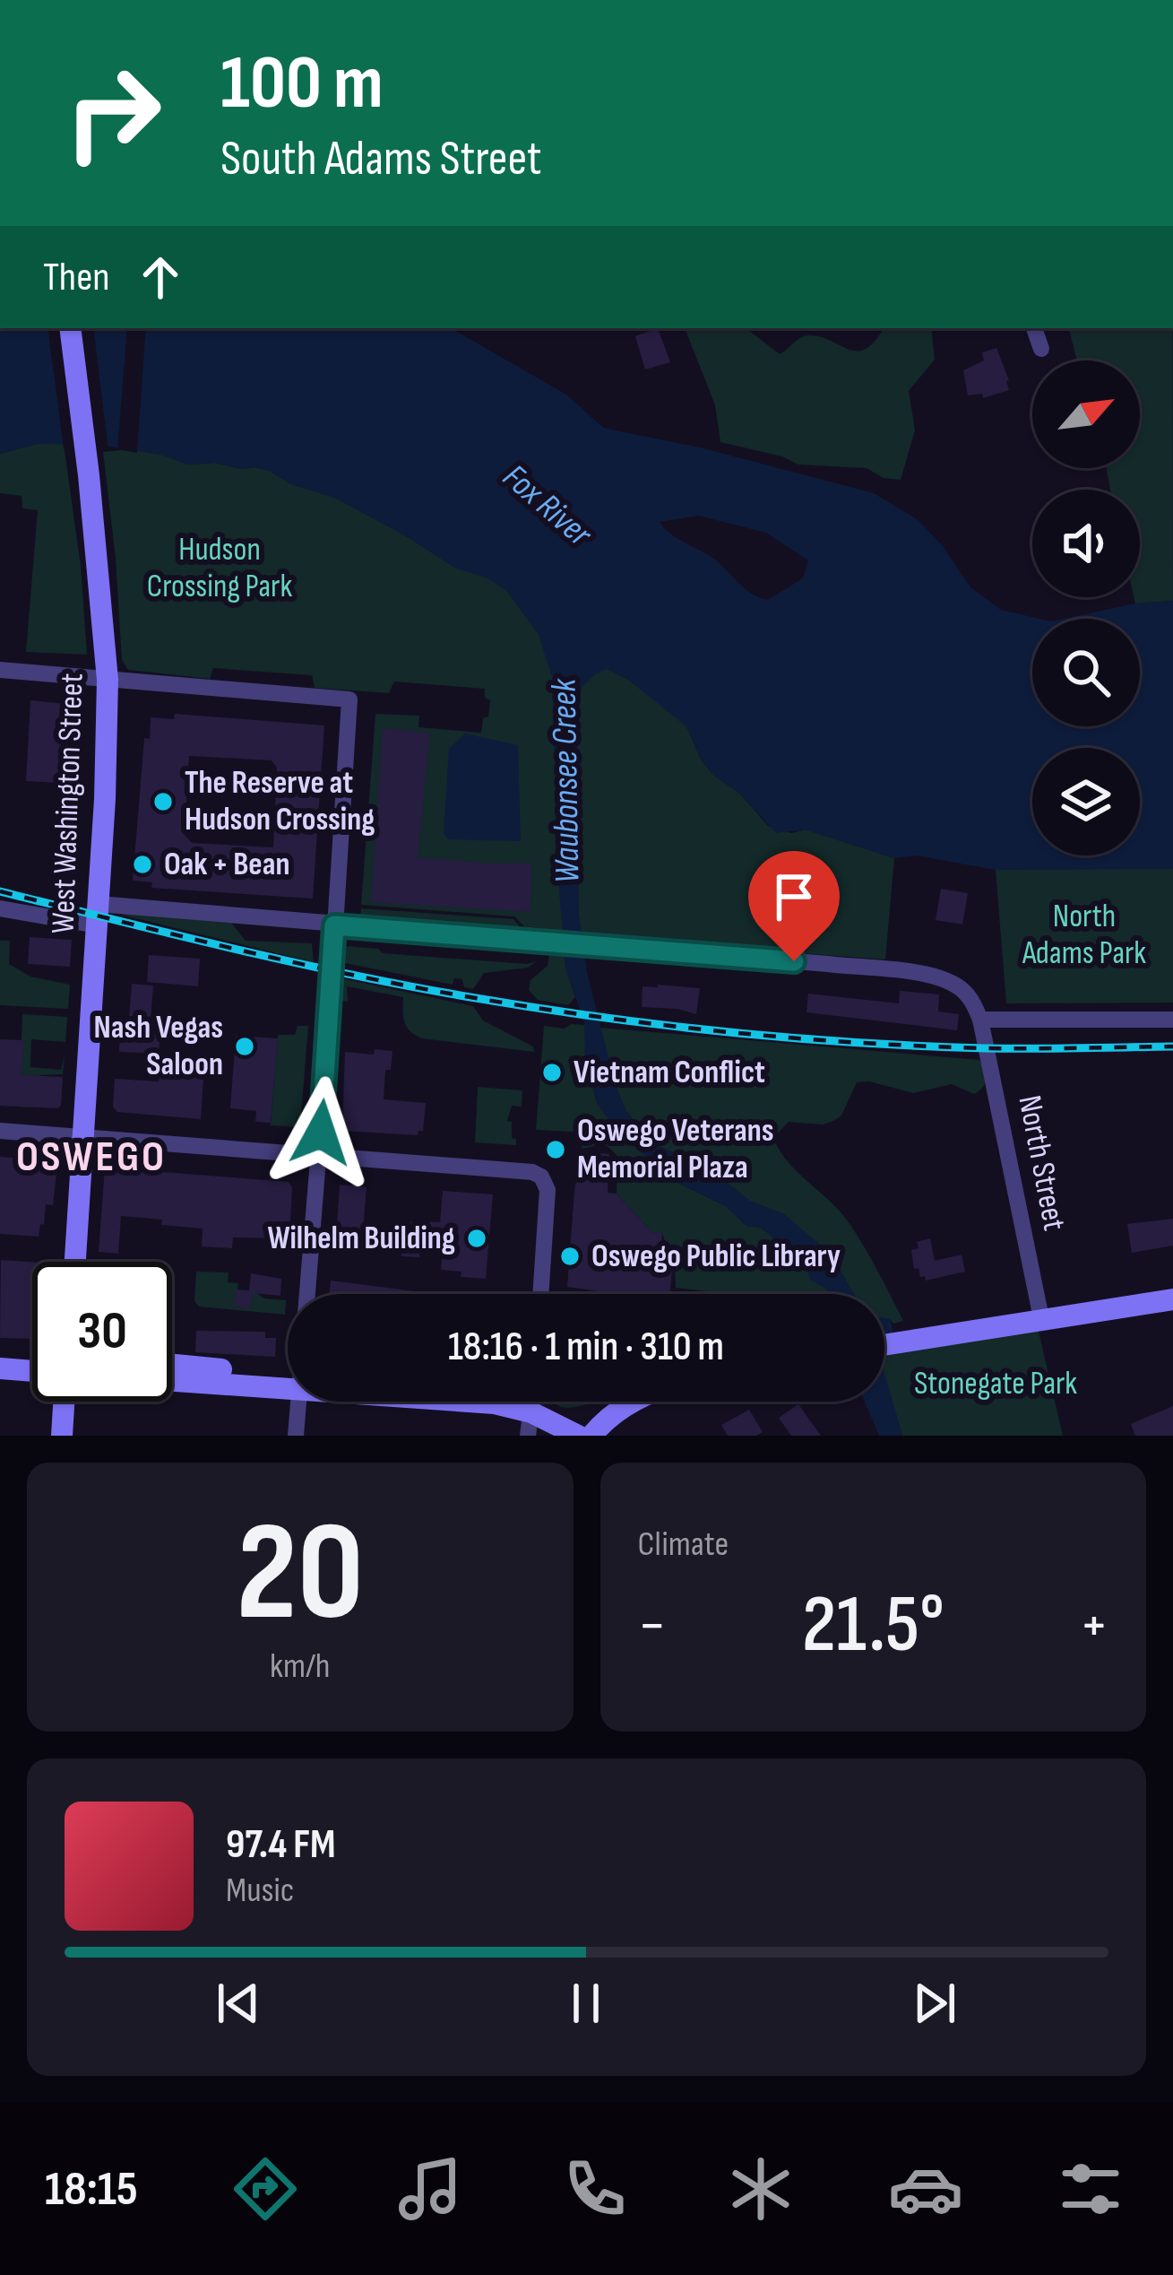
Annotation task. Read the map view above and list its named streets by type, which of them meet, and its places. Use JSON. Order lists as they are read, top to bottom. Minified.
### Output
{"streets":{"main road":["West Washington Street"],"street":["North Street"]},"districts":["OSWEGO"],"water":["Fox River","Waubonsee Creek"],"parks":["Hudson Crossing Park","North Adams Park","Stonegate Park"],"places":["The Reserve at Hudson Crossing","Oak + Bean","Nash Vegas Saloon","Vietnam Conflict","Oswego Veterans Memorial Plaza","Wilhelm Building","Oswego Public Library"],"north":"top right","page":{"turn":["100 m","South Adams Street"],"then":"Then","limit":"30","trip":"18:16 · 1 min · 310 m","tile":[["20","km/h"],"Climate"],"heat":["−","21.5°","+"],"song":["97.4 FM","Music"],"tabs":"18:15"}}
